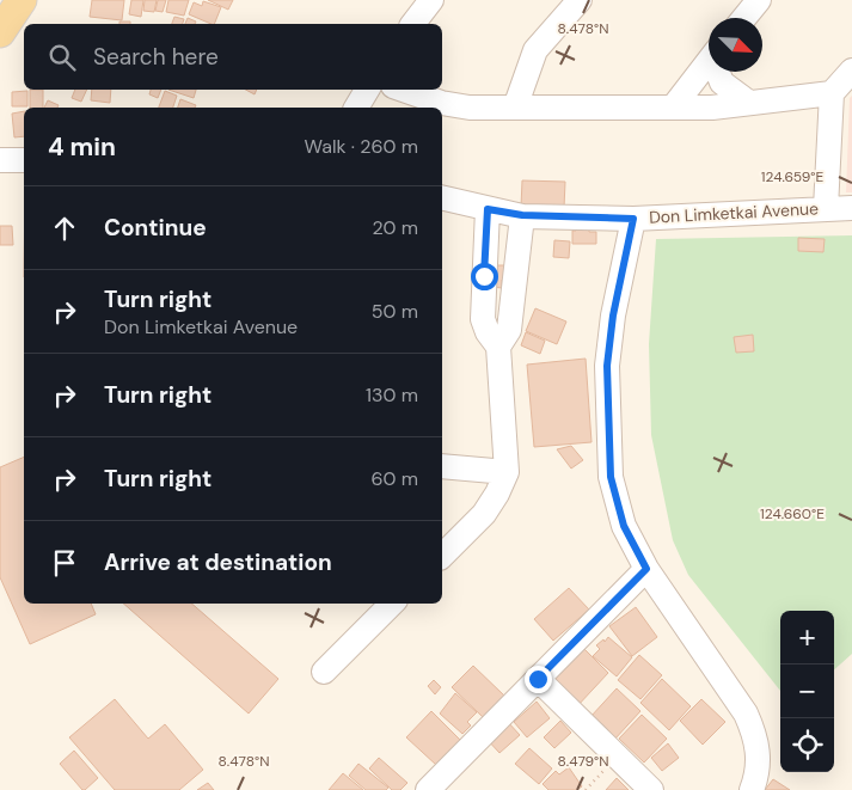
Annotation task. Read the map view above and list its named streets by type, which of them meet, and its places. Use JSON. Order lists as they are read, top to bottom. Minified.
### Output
{"streets":{"street":["Don Limketkai Avenue"]},"north":"bottom right","page":{"search":"Search here","heading":["4 min","Walk · 260 m"],"list":[["Continue","20 m"],["Turn right","Don Limketkai Avenue","50 m"],["Turn right","130 m"],["Turn right","60 m"],"Arrive at destination"],"map_buttons":["+","−"]},"coordinates":["8.478°N","124.659°E","124.660°E","8.479°N"]}
